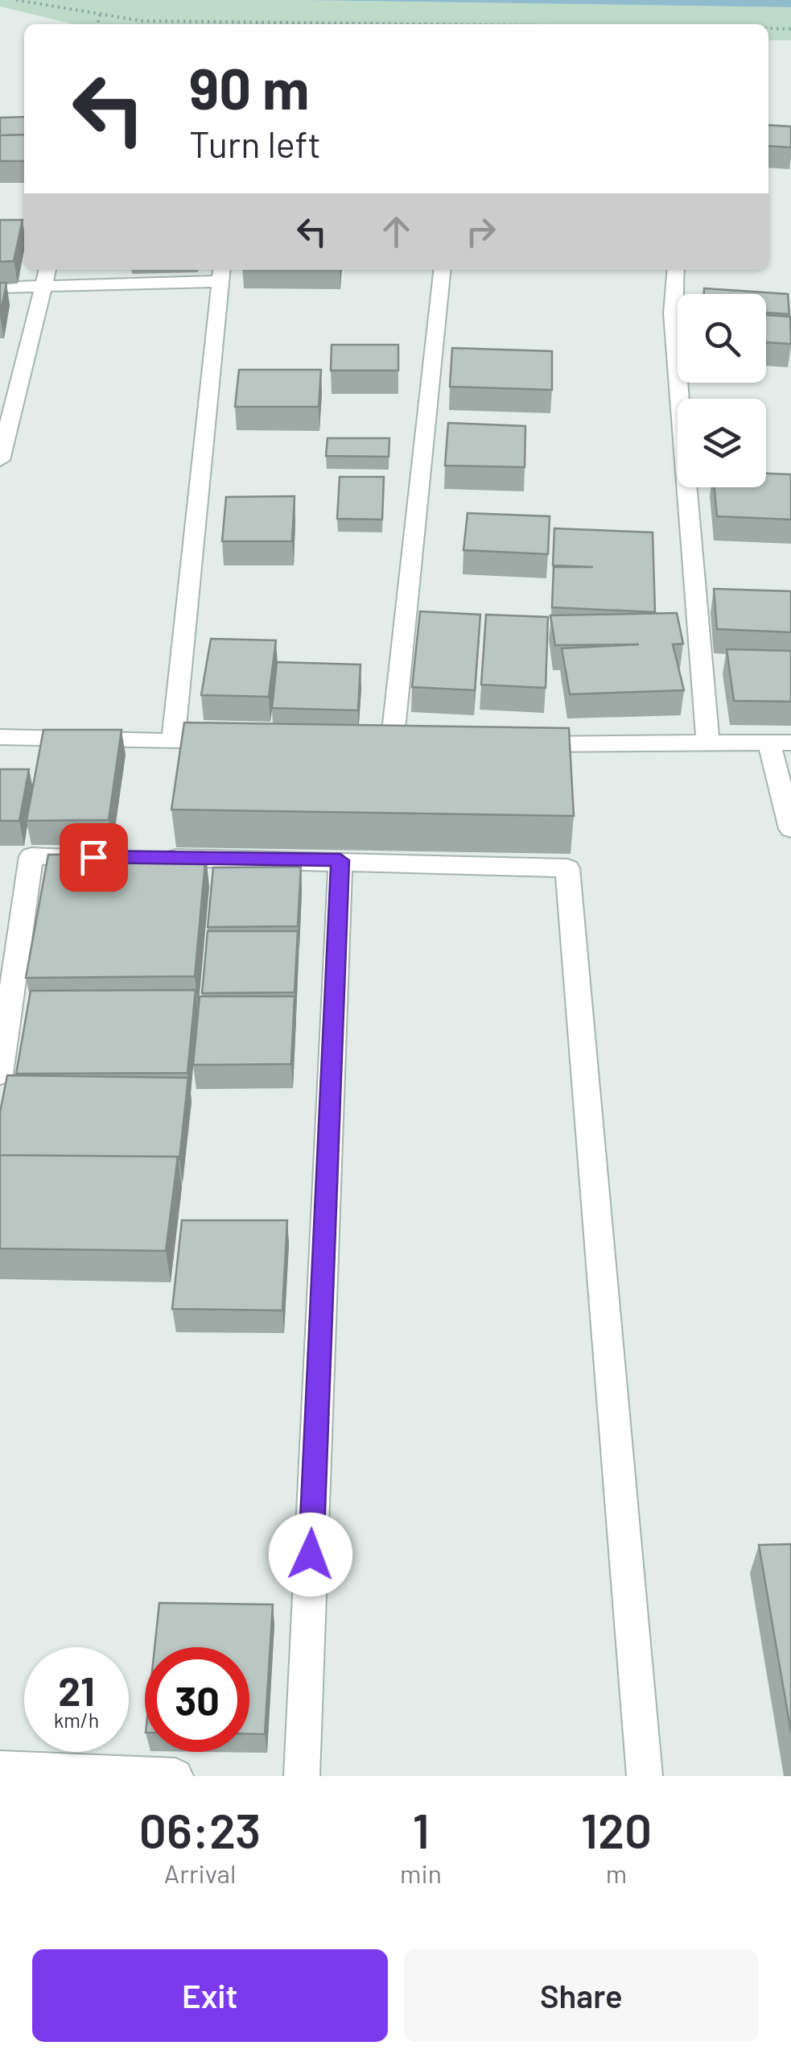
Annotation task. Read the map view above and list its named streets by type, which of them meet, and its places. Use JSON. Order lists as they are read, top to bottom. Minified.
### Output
{"page":{"turn":["90 m","Turn left"],"speed":"21 km/h","limit":"30","eta":["06:23","Arrival","1","min","120","m"],"buttons":["Exit","Share"]}}
